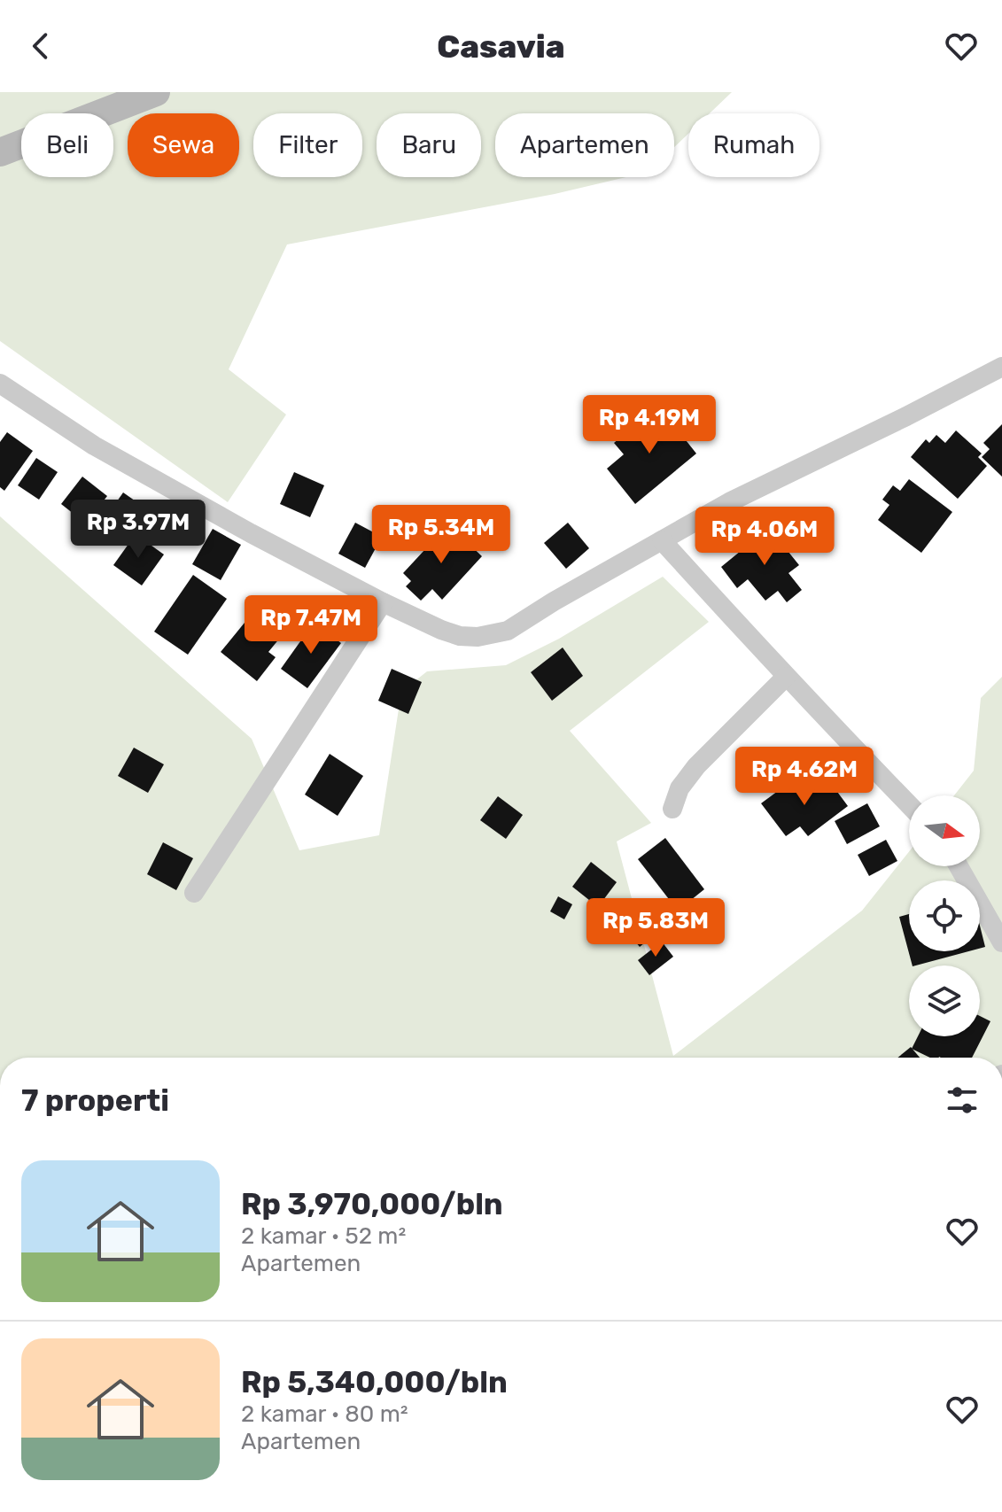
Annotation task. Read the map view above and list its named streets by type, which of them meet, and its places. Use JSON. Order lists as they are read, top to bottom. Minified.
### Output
{"north":"right","page":{"header":"Casavia","chip":["Beli","Sewa","Filter","Baru","Apartemen","Rumah"],"price":["Rp 4.19M","Rp 3.97M","Rp 5.34M","Rp 4.06M","Rp 7.47M","Rp 4.62M","Rp 5.83M"],"heading":"7 properti","list":[{"name":"Rp 3,970,000/bln","note":"2 kamar · 52 m² · Apartemen"},{"name":"Rp 5,340,000/bln","note":"2 kamar · 80 m² · Apartemen"}]}}
